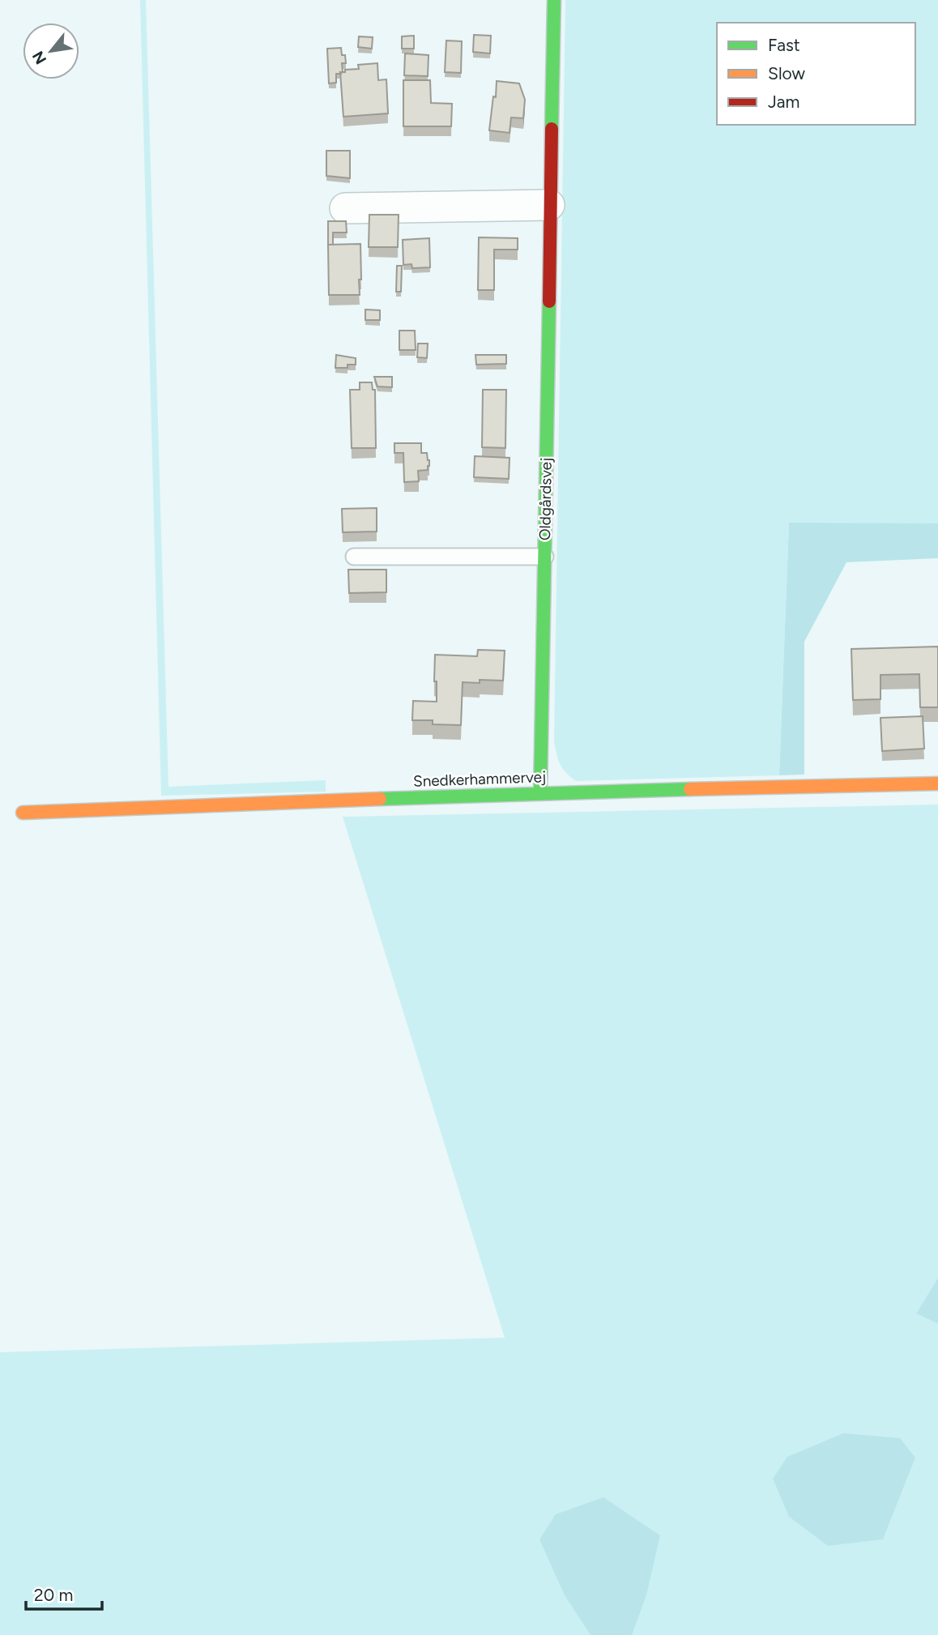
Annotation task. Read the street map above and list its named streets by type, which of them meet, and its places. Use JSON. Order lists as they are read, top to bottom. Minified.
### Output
{"streets":{"street":["Oldgårdsvej","Snedkerhammervej"]},"crossings":[["Oldgårdsvej","Snedkerhammervej"]],"legend":["Fast","Slow","Jam"],"scale_bar":"20 m","north":"bottom left"}
